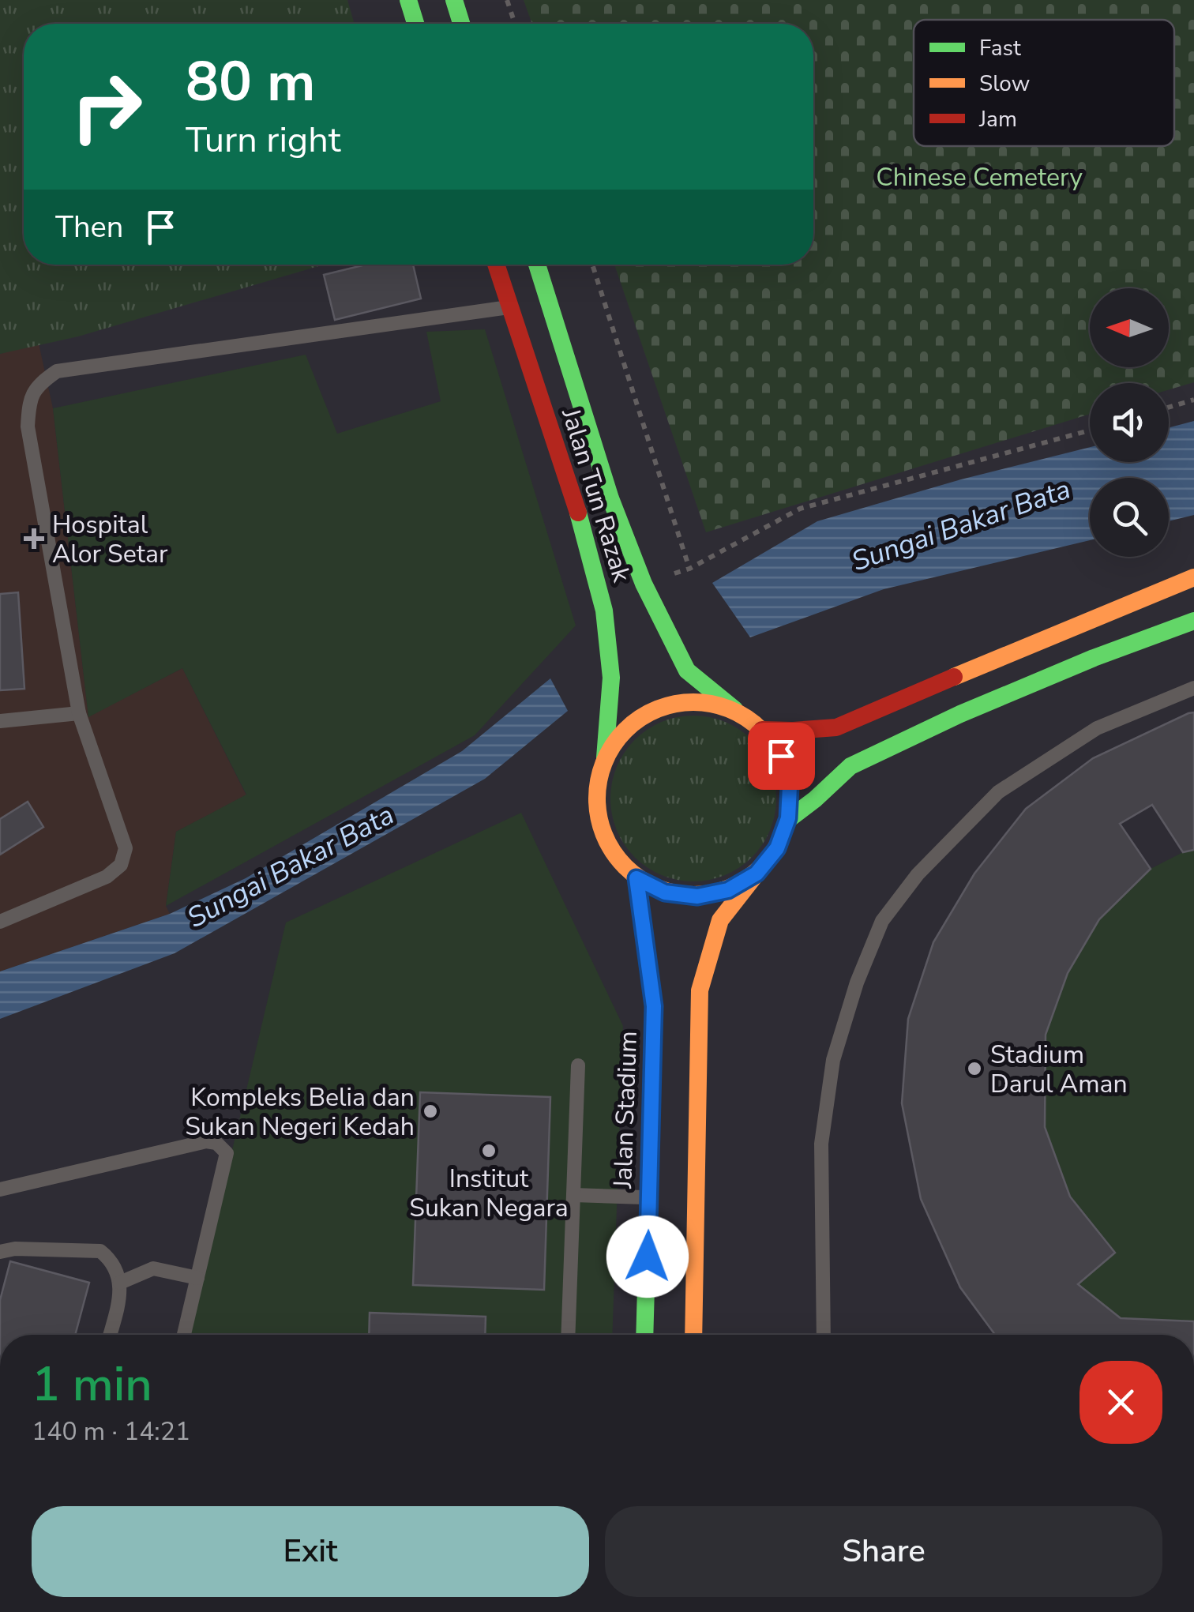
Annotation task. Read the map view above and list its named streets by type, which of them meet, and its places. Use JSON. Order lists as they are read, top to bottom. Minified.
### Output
{"streets":{"main road":["Jalan Tun Razak","Jalan Stadium"]},"crossings":[["Jalan Tun Razak","Jalan Stadium"]],"water":["Sungai Bakar Bata"],"parks":["Chinese Cemetery"],"places":{"health":["Hospital Alor Setar"],"other":["Stadium Darul Aman","Kompleks Belia dan Sukan Negeri Kedah","Institut Sukan Negara"]},"legend":["Fast","Slow","Jam"],"north":"left","page":{"turn":["80 m","Turn right"],"then":"Then","heading":["1 min","140 m · 14:21"],"buttons":["Exit","Share"]}}
